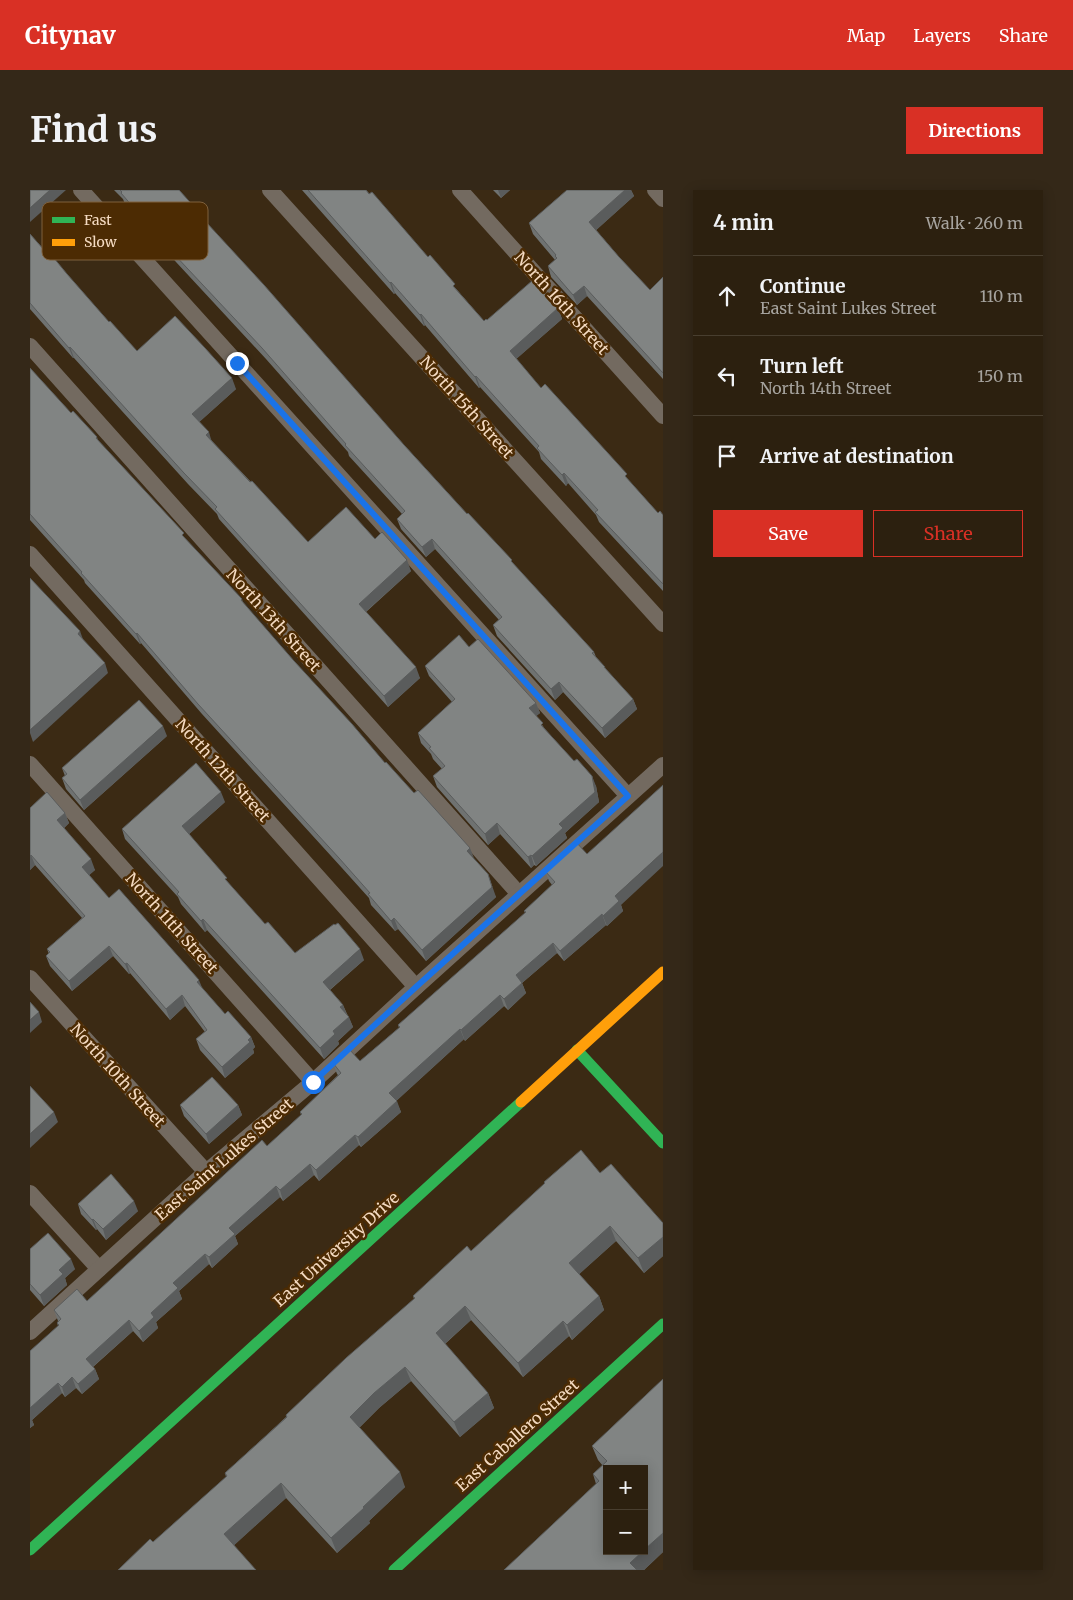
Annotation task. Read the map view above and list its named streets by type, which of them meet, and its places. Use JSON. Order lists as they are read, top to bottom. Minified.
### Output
{"streets":{"main road":["East University Drive","East Caballero Street"],"lane":["North 16th Street","North 15th Street","North 13th Street","North 12th Street","North 11th Street","North 10th Street","East Saint Lukes Street"]},"crossings":[["North 13th Street","East Saint Lukes Street"],["North 12th Street","East Saint Lukes Street"],["North 11th Street","East Saint Lukes Street"],["North 10th Street","East Saint Lukes Street"]],"legend":["Fast","Slow"],"page":{"header":"Citynav","nav":["Map","Layers","Share"],"buttons":["Directions",["Save","Share"]],"title":"Find us","heading":["4 min","Walk · 260 m"],"list":[["Continue","East Saint Lukes Street","110 m"],["Turn left","North 14th Street","150 m"],"Arrive at destination"],"map_buttons":["+","−"]}}
